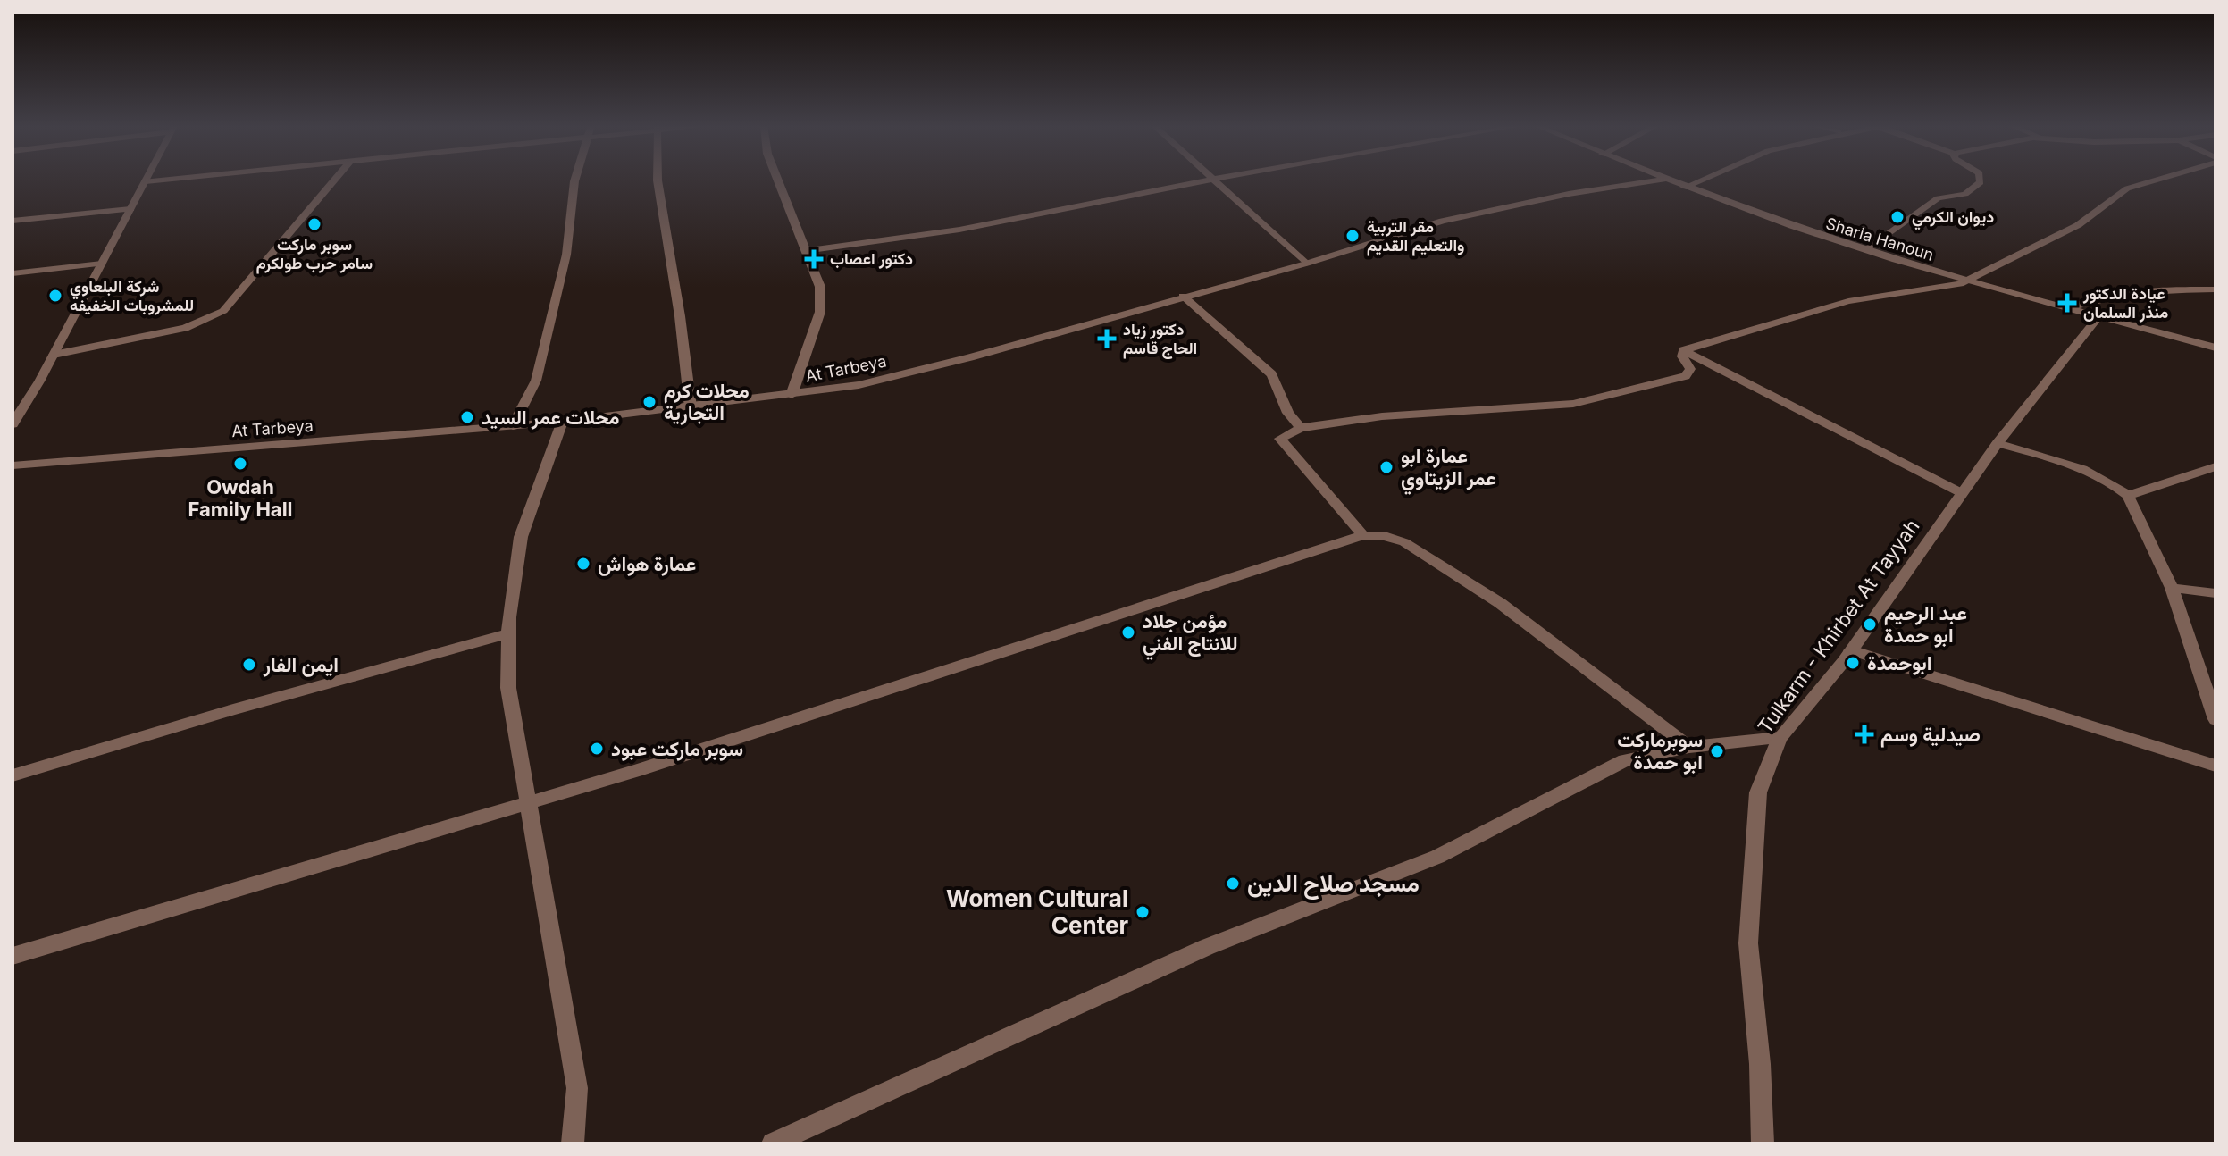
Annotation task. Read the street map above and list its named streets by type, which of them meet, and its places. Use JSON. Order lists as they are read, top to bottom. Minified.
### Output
{"streets":{"street":["Sharia Hanoun","At Tarbeya","Tulkarm - Khirbet At Tayyah"]},"crossings":[["Sharia Hanoun","Tulkarm - Khirbet At Tayyah"]],"places":{"other":["ديوان الكرمي","سوبر ماركت سامر حرب طولكرم","مقر التربية والتعليم القديم","شركة البلعاوي للمشروبات الخفيفه","محلات كرم التجارية","محلات عمر السيد","Owdah Family Hall","عمارة ابو عمر الزيتاوي","عمارة هواش","عبد الرحيم ابو حمدة","مؤمن جلاد للانتاج الفني","ابوحمدة","ايمن الفار","سوبر ماركت عبود","سوبرماركت ابو حمدة","مسجد صلاح الدين","Women Cultural Center"],"health":["دكتور اعصاب","عيادة الدكتور منذر السلمان","دكتور زياد الحاج قاسم","صيدلية وسم"]}}
